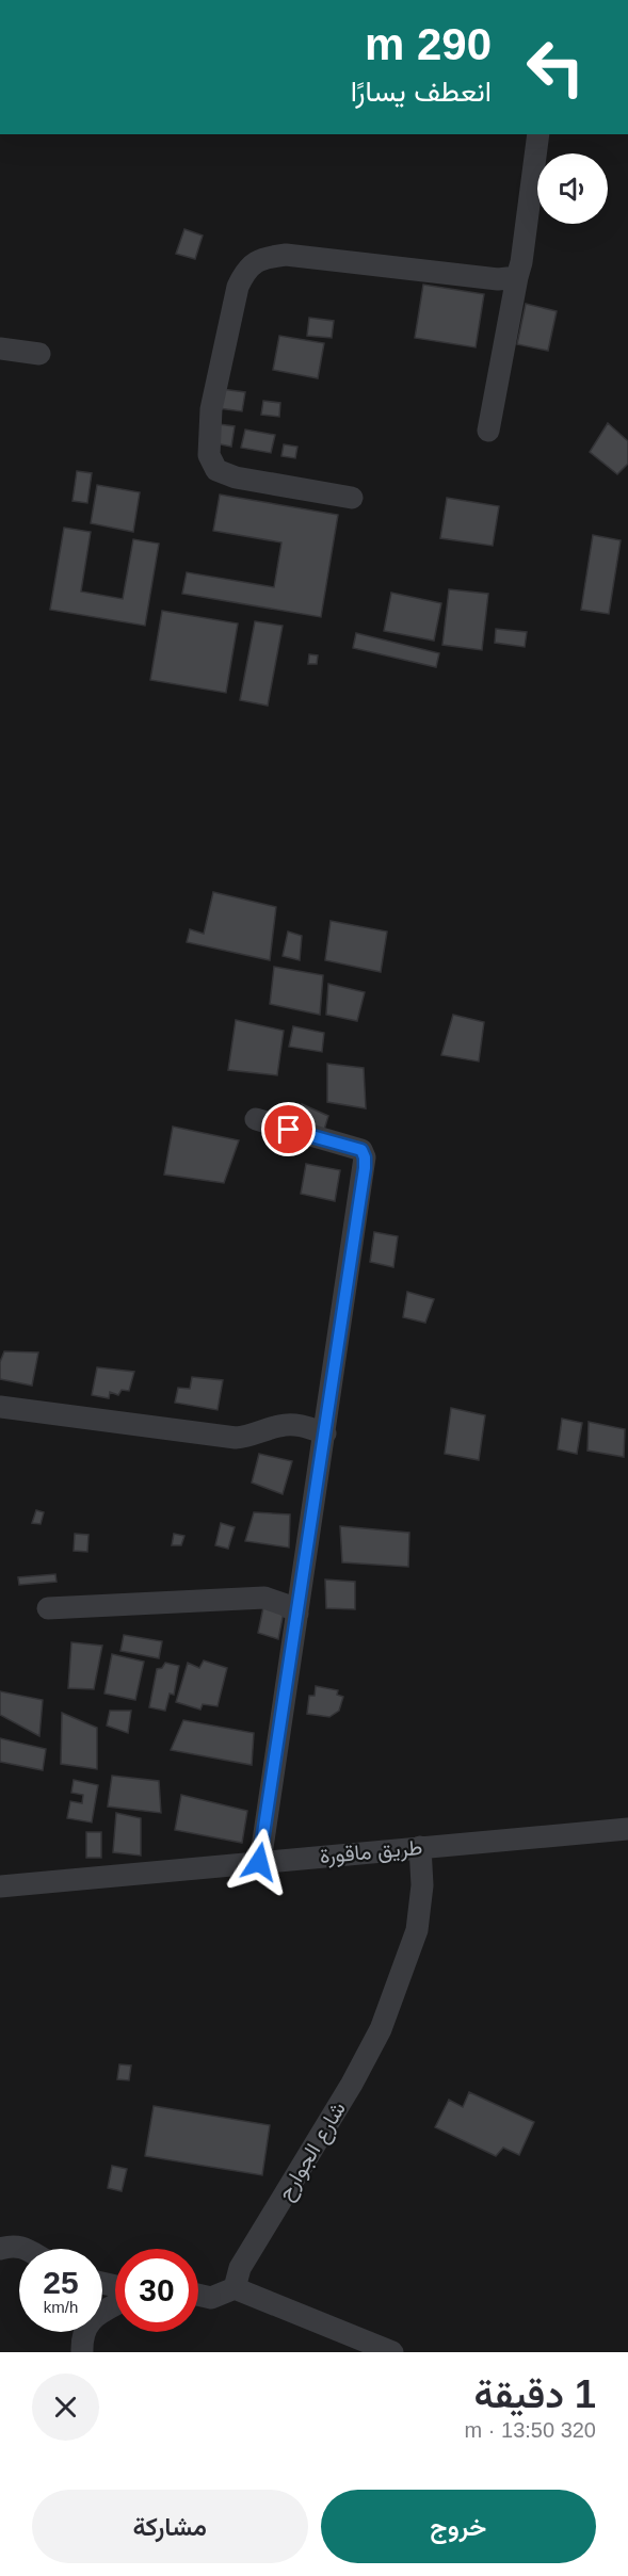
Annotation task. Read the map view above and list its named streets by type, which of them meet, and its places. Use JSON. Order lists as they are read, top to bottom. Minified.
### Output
{"streets":{"street":["طريق ماقورة","شارع الجوارح"]},"crossings":[["طريق ماقورة","شارع الجوارح"]],"page":{"turn":["290 m","انعطف يسارًا"],"speed":"25 km/h","limit":"30","heading":["1 دقيقة","320 m · 13:50"],"buttons":["خروج","مشاركة"]}}
